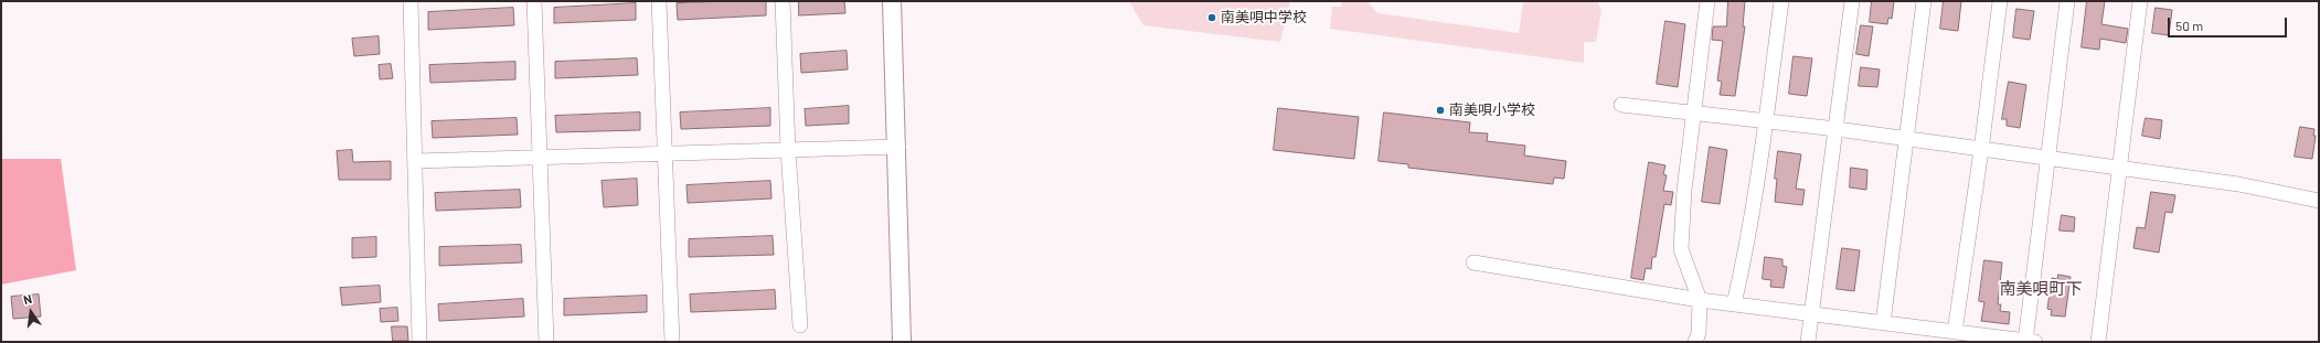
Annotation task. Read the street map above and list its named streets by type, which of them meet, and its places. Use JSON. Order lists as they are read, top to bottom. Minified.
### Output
{"districts":["南美唄町下"],"places":["南美唄中学校","南美唄小学校"],"scale_bar":"50 m","north":"top"}
